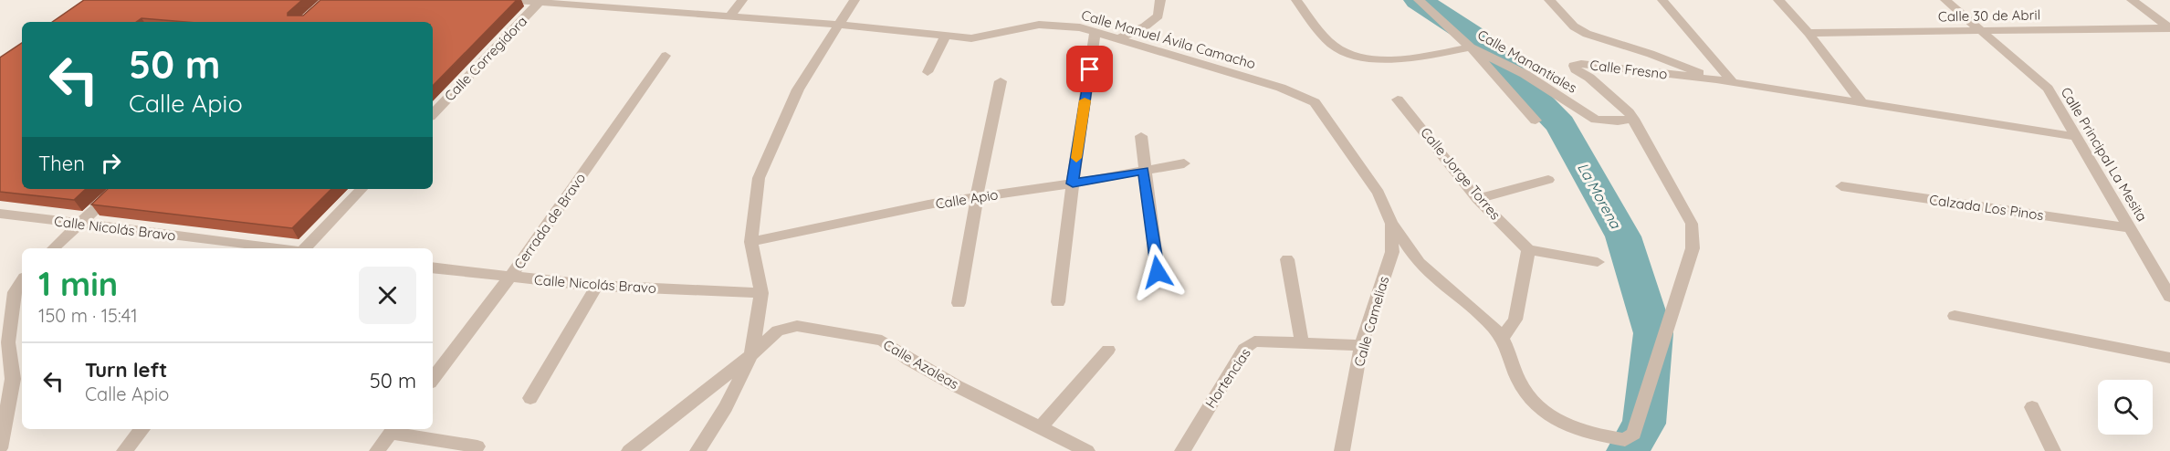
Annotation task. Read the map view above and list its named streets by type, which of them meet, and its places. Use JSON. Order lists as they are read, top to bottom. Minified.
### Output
{"streets":{"street":["Calle 30 de Abril","Calle Manuel Ávila Camacho","Calle Corregidora","Calle Manantiales","Calle Fresno","Calle Principal La Mesita","Calle Jorge Torres","Calle Apio","Calzada Los Pinos","Cerrada de Bravo","Calle Nicolás Bravo","Calle Camelias","Calle Azaleas","Hortencias"]},"crossings":[["Calle 30 de Abril","Calle Principal La Mesita"],["Calle Manuel Ávila Camacho","Calle Corregidora"],["Calle Manuel Ávila Camacho","Calle Camelias"],["Calle Manantiales","Calle Fresno"],["Calle Fresno","Calle Principal La Mesita"],["Calle Principal La Mesita","Calzada Los Pinos"],["Cerrada de Bravo","Calle Nicolás Bravo"],["Calle Camelias","Hortencias"]],"water":["La Morena"],"page":{"turn":["50 m","Calle Apio"],"then":"Then","heading":["1 min","150 m · 15:41"],"list":[{"name":"Turn left","note":"Calle Apio","value":"50 m"}]}}
